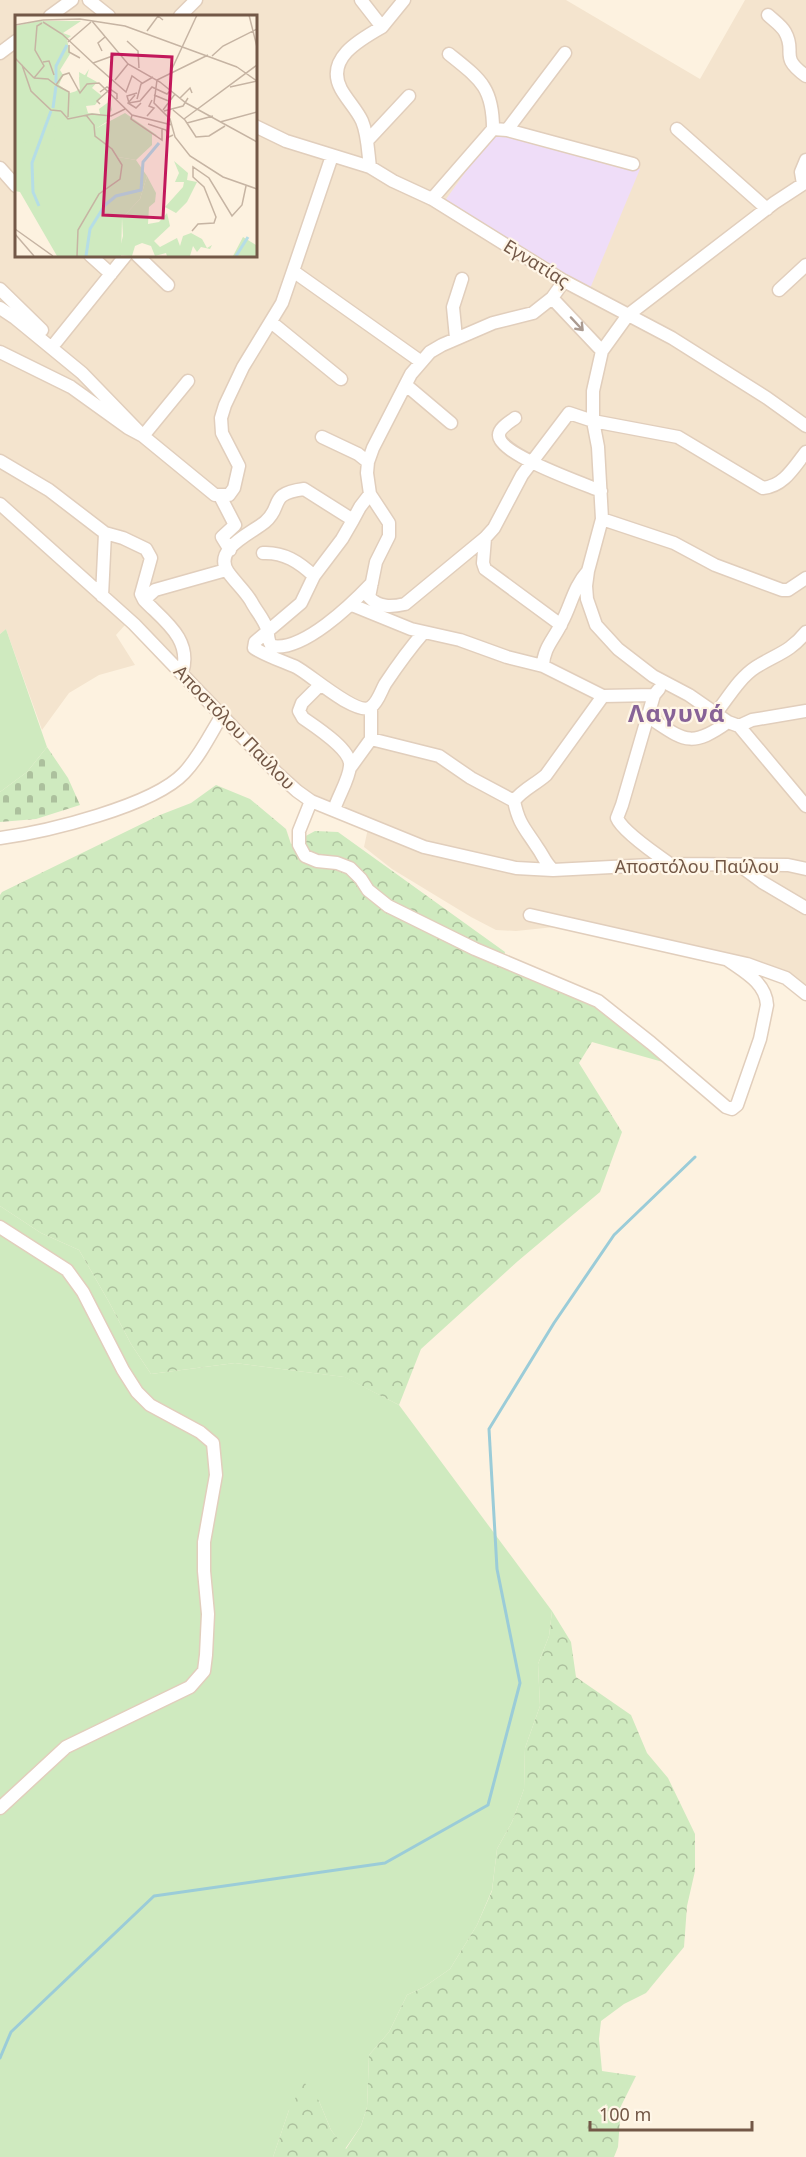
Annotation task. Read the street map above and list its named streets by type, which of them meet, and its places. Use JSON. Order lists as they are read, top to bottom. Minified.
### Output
{"streets":{"street":["Εγνατίας","Αποστόλου Παύλου"]},"districts":["Λαγυνά"],"scale_bar":"100 m"}
